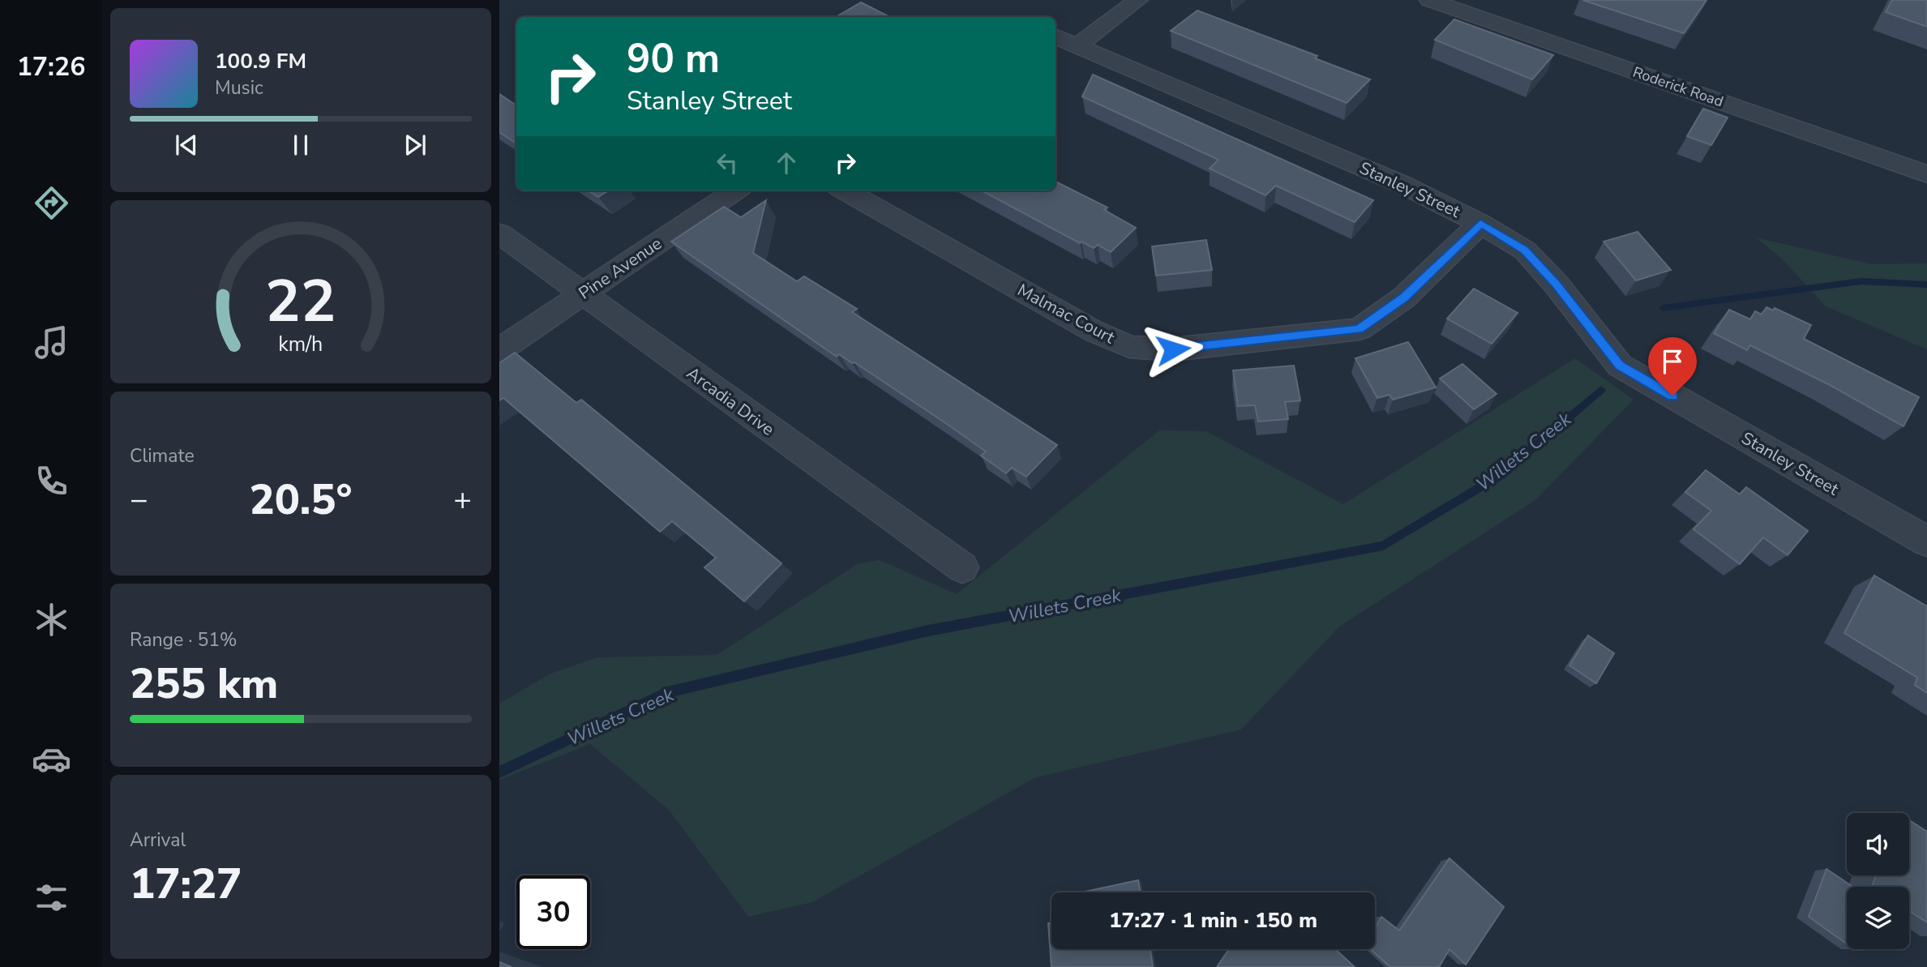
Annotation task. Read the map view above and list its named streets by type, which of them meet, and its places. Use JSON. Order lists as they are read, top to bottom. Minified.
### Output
{"streets":{"street":["Roderick Road","Stanley Street","Pine Avenue","Malmac Court","Arcadia Drive"]},"crossings":[["Stanley Street","Malmac Court"],["Pine Avenue","Arcadia Drive"]],"water":["Willets Creek"],"page":{"tabs":"17:26","turn":["90 m","Stanley Street"],"song":["100.9 FM","Music"],"tile":["Climate",["Range · 51%","255 km"],["Arrival","17:27"]],"heat":["−","20.5°","+"],"limit":"30","trip":"17:27 · 1 min · 150 m","gauge":["22","km/h"]}}
